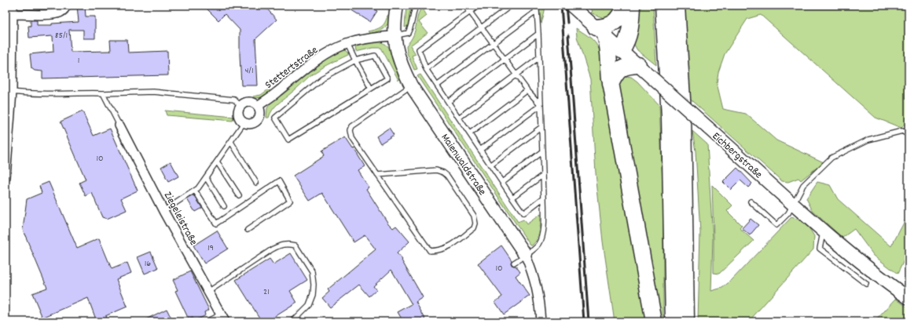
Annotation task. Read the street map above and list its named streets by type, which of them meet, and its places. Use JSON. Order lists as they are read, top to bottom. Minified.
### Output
{"streets":{"main road":["Eichbergstraße","Maienwaldstraße"],"street":["Stettertstraße","Ziegeleistraße"]},"crossings":[["Stettertstraße","Maienwaldstraße"]],"house_numbers":["85/1","1","4/1","10","19","16","10","21"]}
